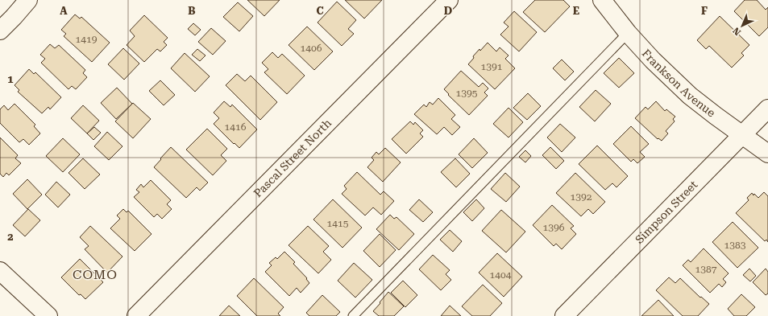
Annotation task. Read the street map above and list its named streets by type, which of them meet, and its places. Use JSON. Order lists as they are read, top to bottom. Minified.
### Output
{"streets":{"street":["Frankson Avenue","Pascal Street North","Simpson Street"]},"crossings":[["Frankson Avenue","Simpson Street"]],"districts":["COMO"],"house_numbers":["1419","1406","1391","1395","1416","1392","1415","1396","1383","1387","1404"],"north":"bottom left","grid":{"columns":["A","B","C","D","E","F"],"rows":["1","2"]}}
